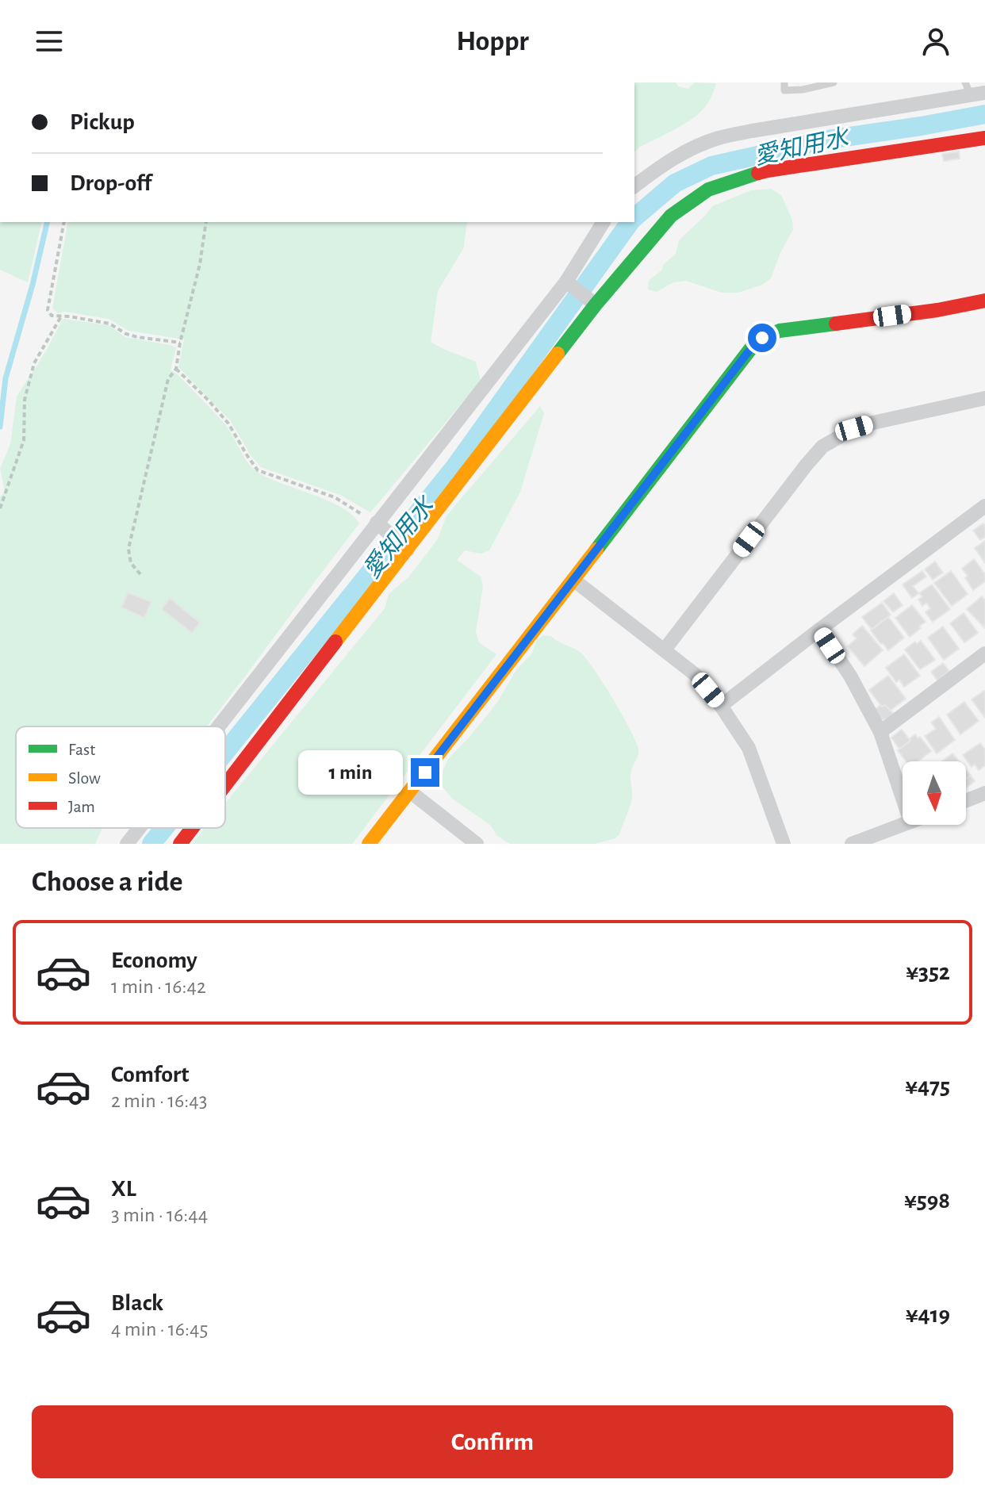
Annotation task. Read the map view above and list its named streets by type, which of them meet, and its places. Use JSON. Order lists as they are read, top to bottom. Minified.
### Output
{"water":["愛知用水"],"legend":["Fast","Slow","Jam"],"north":"bottom","page":{"header":"Hoppr","banner":["Pickup","Drop-off"],"bubble":"1 min","heading":"Choose a ride","list":[{"name":"Economy","note":"1 min · 16:42","value":"¥352"},{"name":"Comfort","note":"2 min · 16:43","value":"¥475"},{"name":"XL","note":"3 min · 16:44","value":"¥598"},{"name":"Black","note":"4 min · 16:45","value":"¥419"}],"buttons":"Confirm"}}
